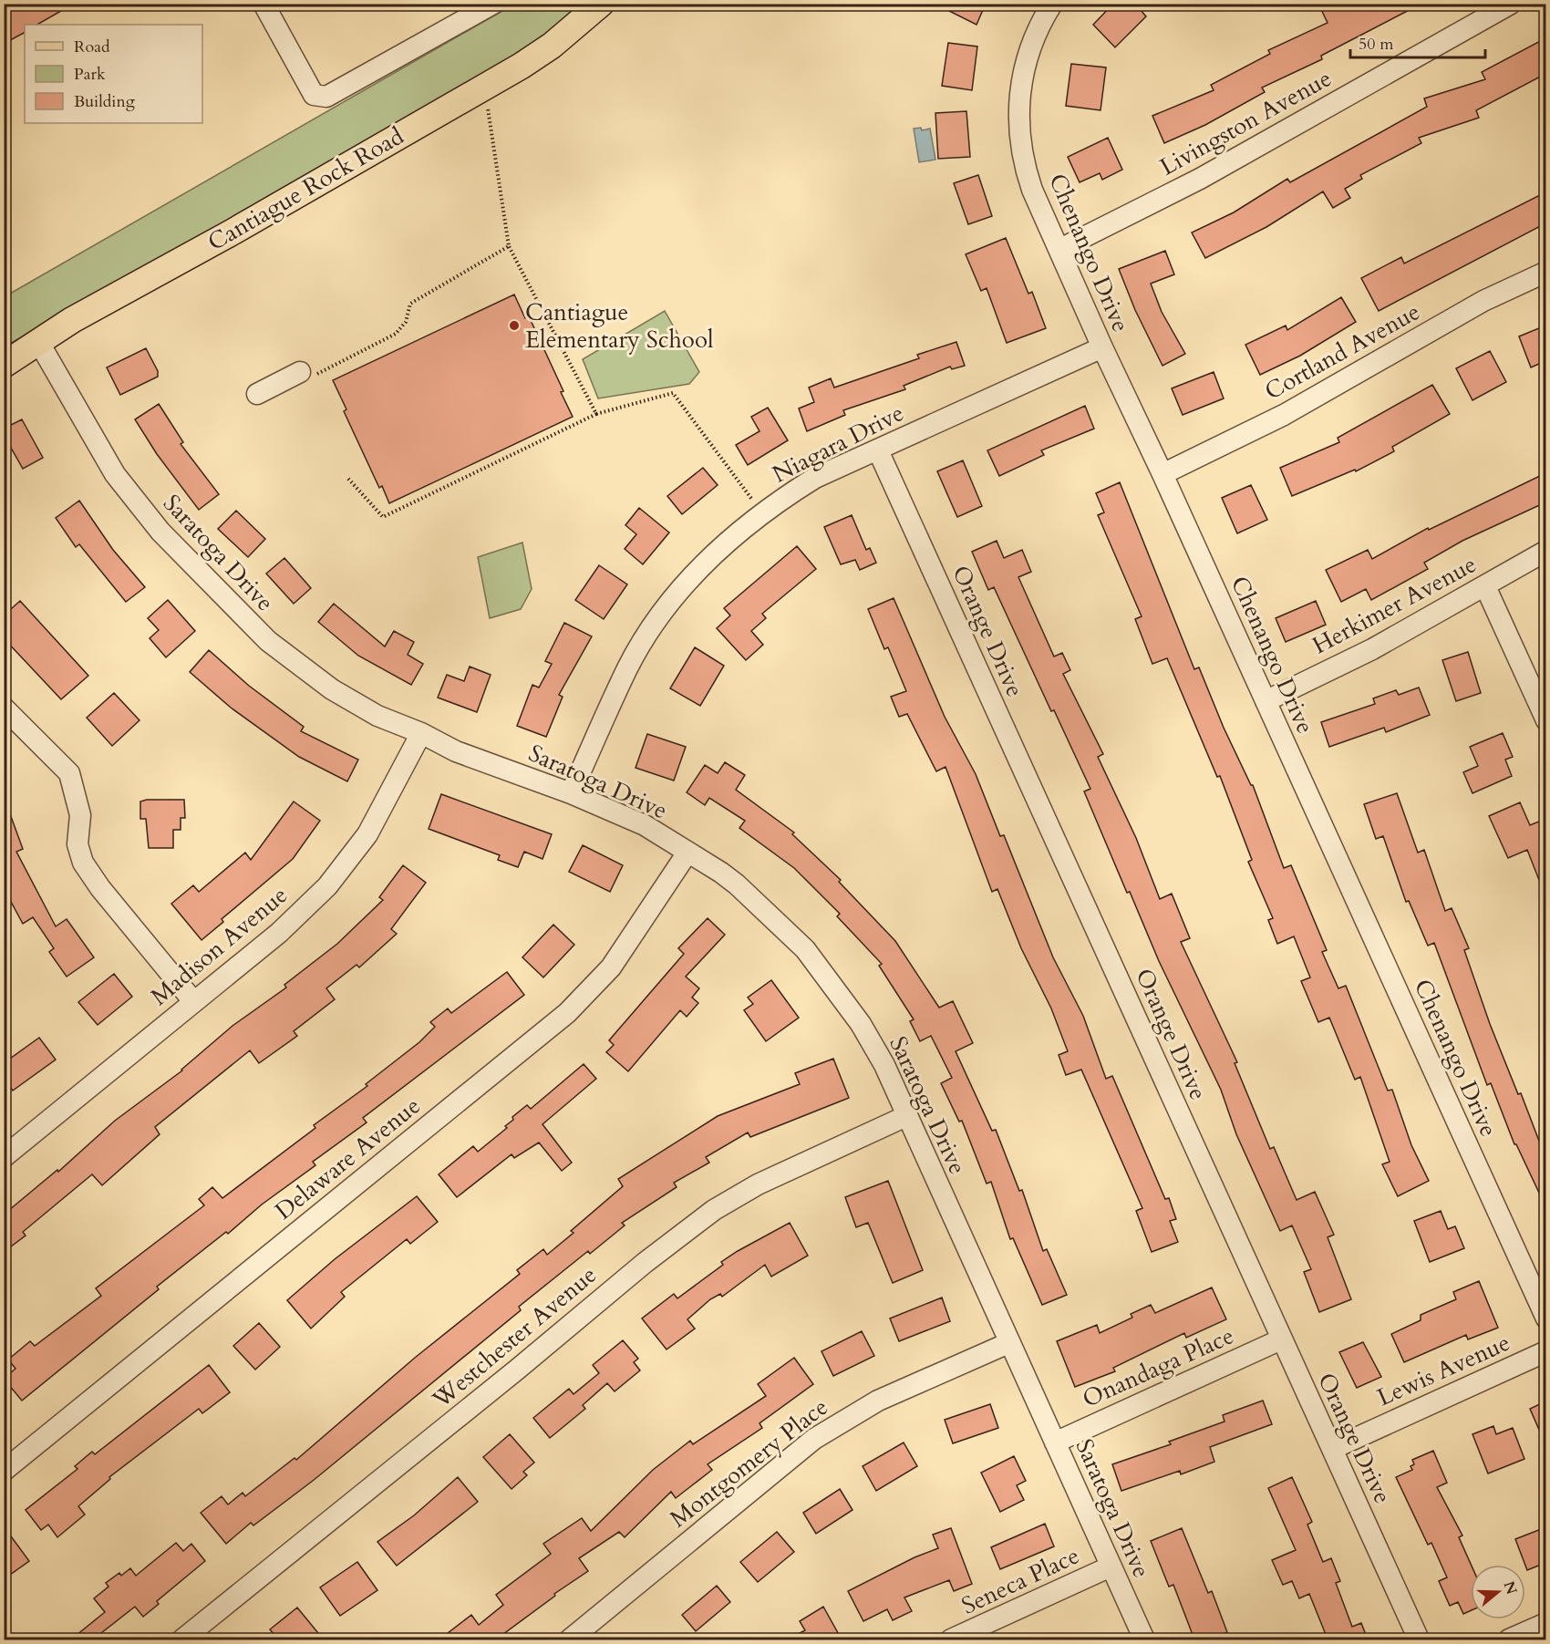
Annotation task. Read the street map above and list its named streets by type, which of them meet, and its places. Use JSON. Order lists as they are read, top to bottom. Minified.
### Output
{"streets":{"main road":["Cantiague Rock Road"],"street":["Livingston Avenue","Chenango Drive","Cortland Avenue","Niagara Drive","Saratoga Drive","Herkimer Avenue","Orange Drive","Madison Avenue","Delaware Avenue","Westchester Avenue","Onandaga Place","Lewis Avenue","Montgomery Place","Seneca Place"]},"crossings":[["Livingston Avenue","Chenango Drive"],["Cantiague Rock Road","Saratoga Drive"],["Chenango Drive","Cortland Avenue"],["Chenango Drive","Niagara Drive"],["Chenango Drive","Herkimer Avenue"],["Niagara Drive","Saratoga Drive"],["Niagara Drive","Orange Drive"],["Saratoga Drive","Madison Avenue"],["Saratoga Drive","Delaware Avenue"],["Saratoga Drive","Westchester Avenue"],["Saratoga Drive","Onandaga Place"],["Saratoga Drive","Montgomery Place"],["Saratoga Drive","Seneca Place"],["Orange Drive","Onandaga Place"],["Orange Drive","Lewis Avenue"]],"places":["Cantiague Elementary School"],"legend":["Road","Park","Building"],"scale_bar":"50 m","north":"right"}
